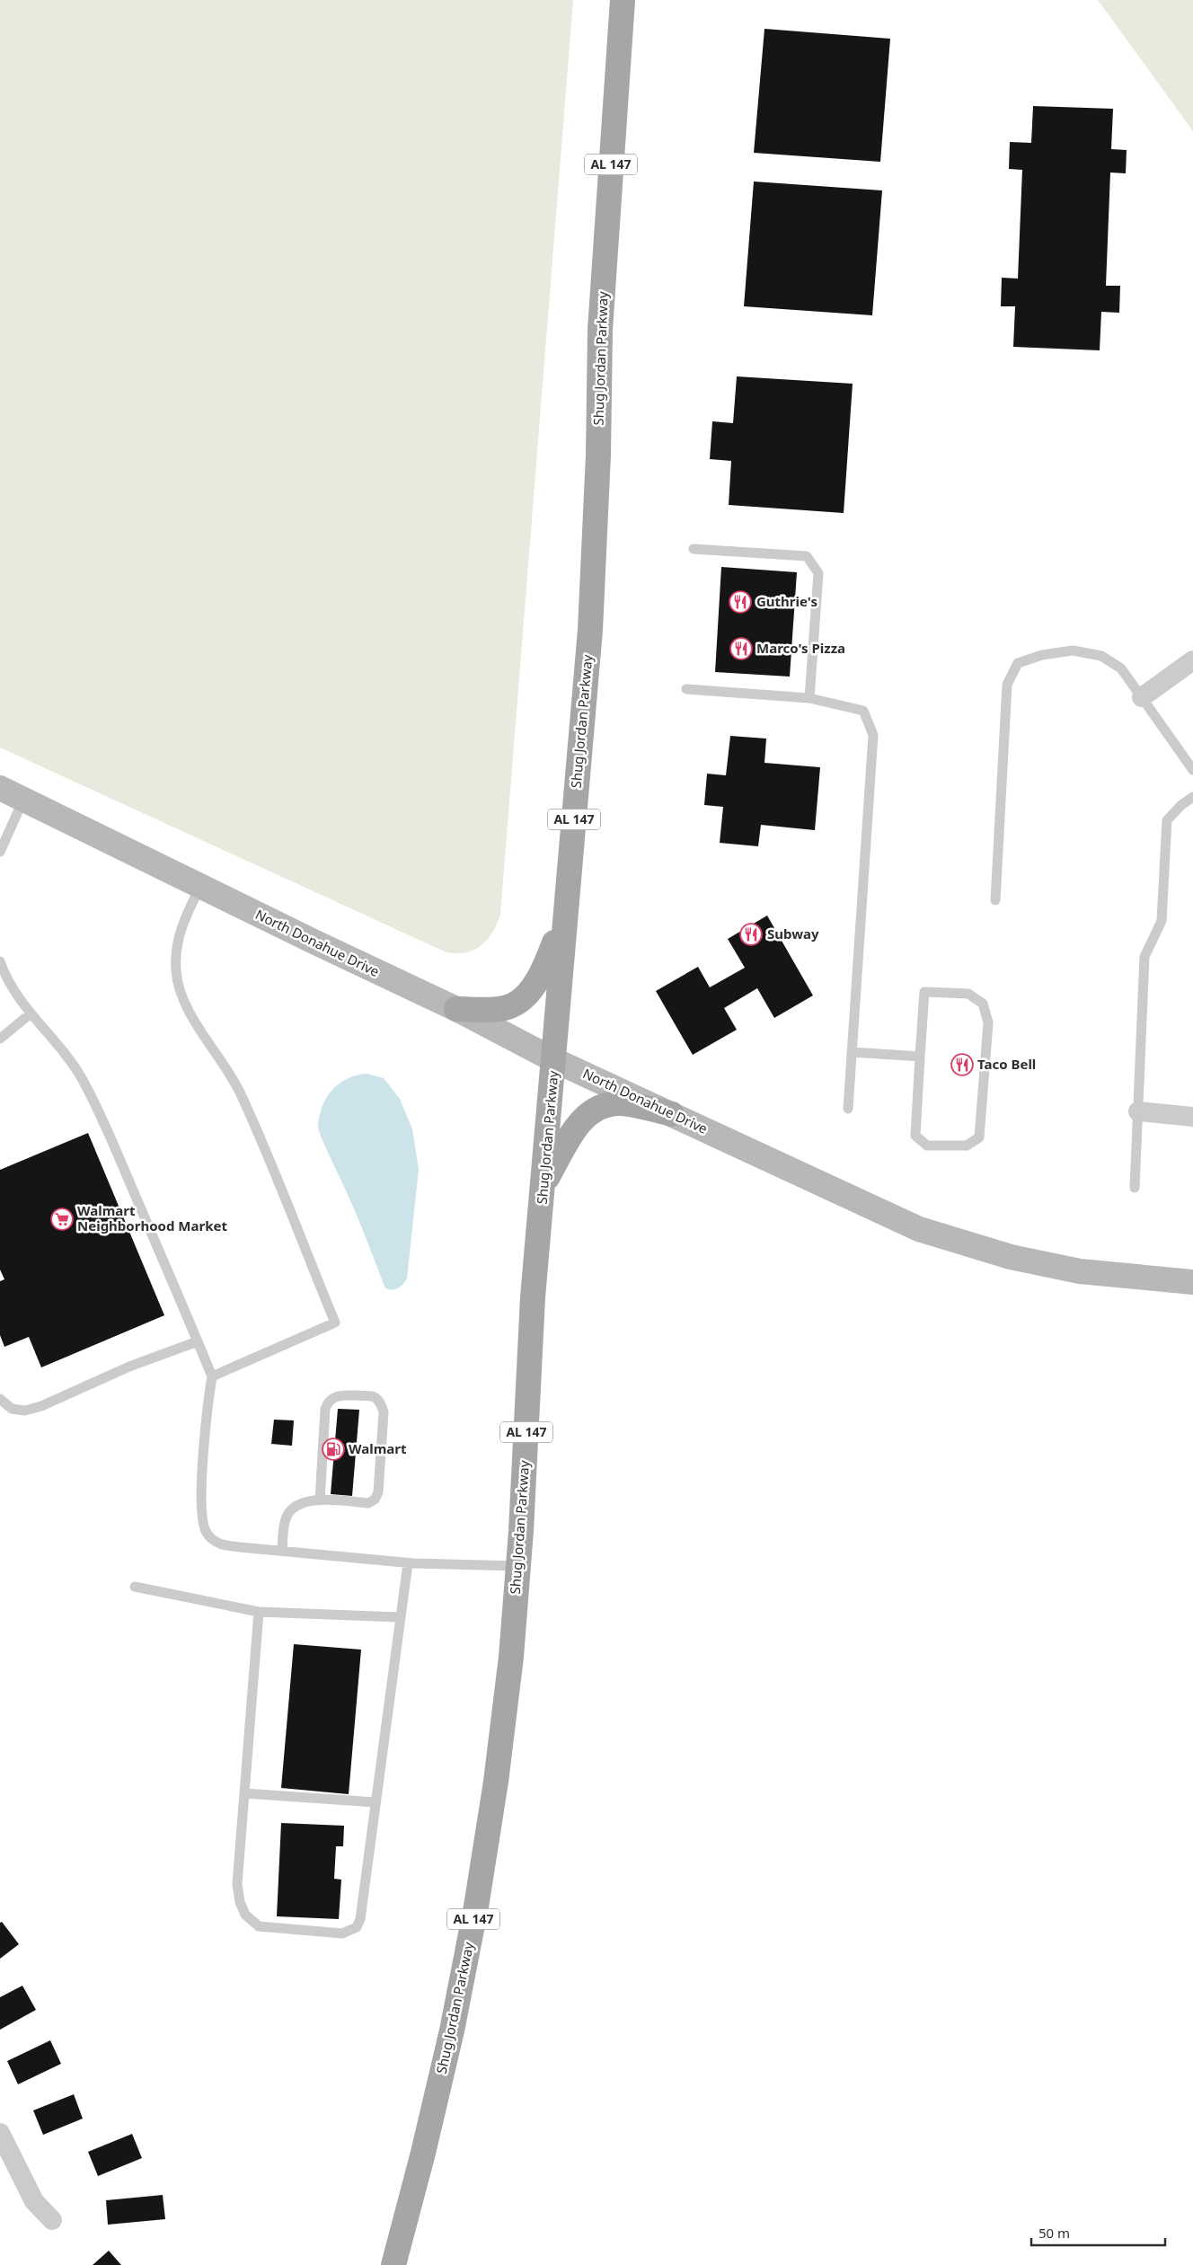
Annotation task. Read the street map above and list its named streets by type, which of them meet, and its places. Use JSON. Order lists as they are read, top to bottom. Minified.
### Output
{"streets":{"main road":["AL 147","Shug Jordan Parkway"],"street":["North Donahue Drive"]},"crossings":[["Shug Jordan Parkway","North Donahue Drive"]],"places":{"restaurant":["Guthrie's","Marco's Pizza","Subway","Taco Bell"],"supermarket":["Walmart Neighborhood Market"],"fuel station":["Walmart"]},"scale_bar":"50 m"}
